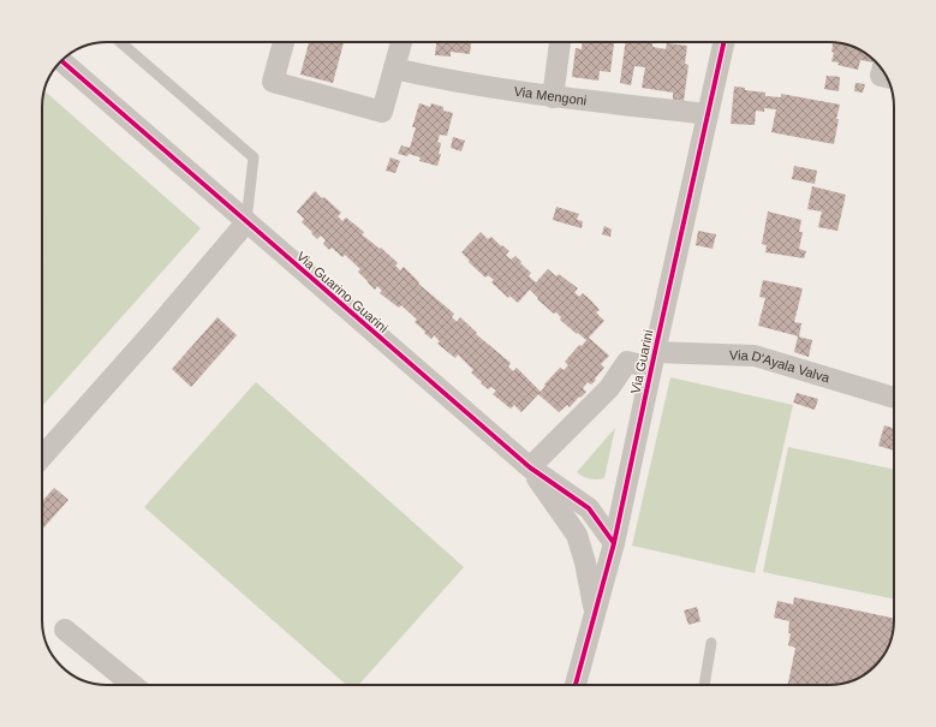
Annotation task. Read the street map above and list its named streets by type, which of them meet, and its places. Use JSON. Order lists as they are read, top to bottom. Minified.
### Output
{"streets":{"street":["Via Mengoni","Via Guarino Guarini","Via Guarini","Via D'Ayala Valva"]},"crossings":[["Via Mengoni","Via Guarini"],["Via Guarino Guarini","Via Guarini"],["Via Guarino Guarini","Via D'Ayala Valva"],["Via Guarini","Via D'Ayala Valva"]]}
